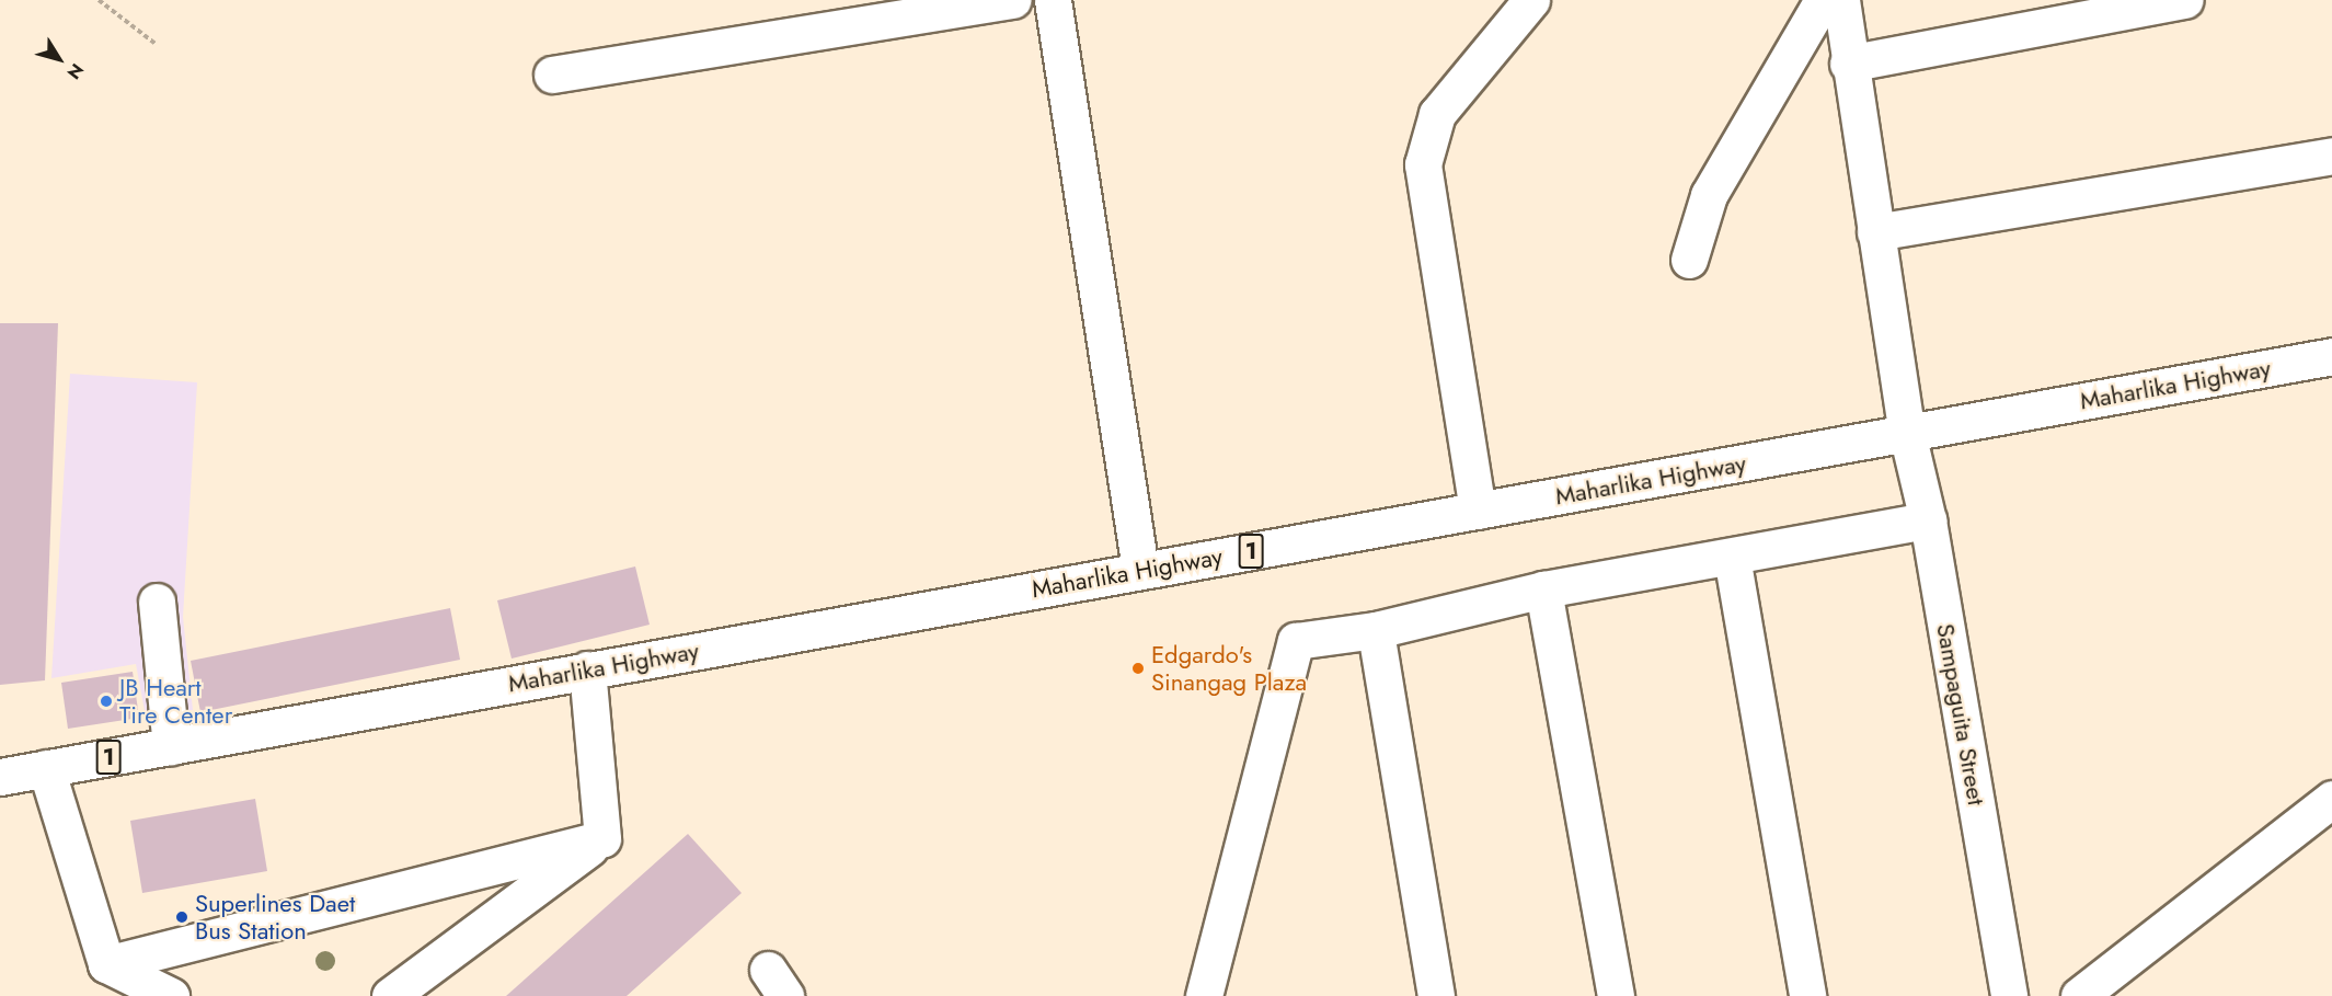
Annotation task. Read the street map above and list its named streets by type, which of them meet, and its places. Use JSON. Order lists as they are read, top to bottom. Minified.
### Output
{"streets":{"main road":["Maharlika Highway","1","Sampaguita Street"]},"crossings":[["Maharlika Highway","Sampaguita Street"]],"places":["Edgardo's Sinangag Plaza","JB Heart Tire Center","Superlines Daet Bus Station"],"north":"bottom right"}
